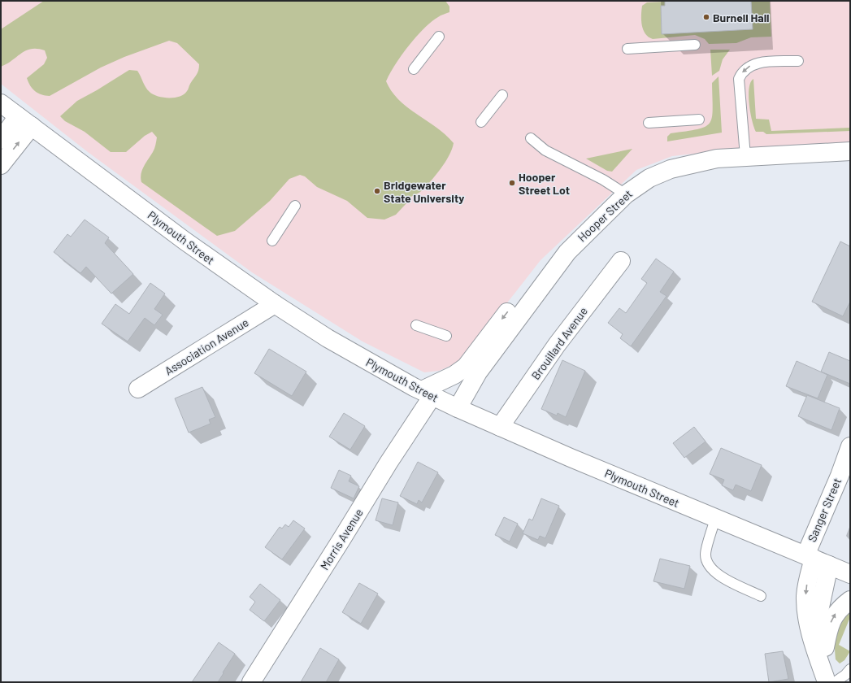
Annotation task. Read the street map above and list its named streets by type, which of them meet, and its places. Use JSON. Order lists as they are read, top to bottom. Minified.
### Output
{"streets":{"street":["Hooper Street","Plymouth Street","Brouillard Avenue","Association Avenue","Sanger Street","Morris Avenue"]},"crossings":[["Hooper Street","Plymouth Street"],["Plymouth Street","Brouillard Avenue"],["Plymouth Street","Association Avenue"],["Plymouth Street","Sanger Street"],["Plymouth Street","Morris Avenue"]],"places":["Burnell Hall","Hooper Street Lot","Bridgewater State University"]}
